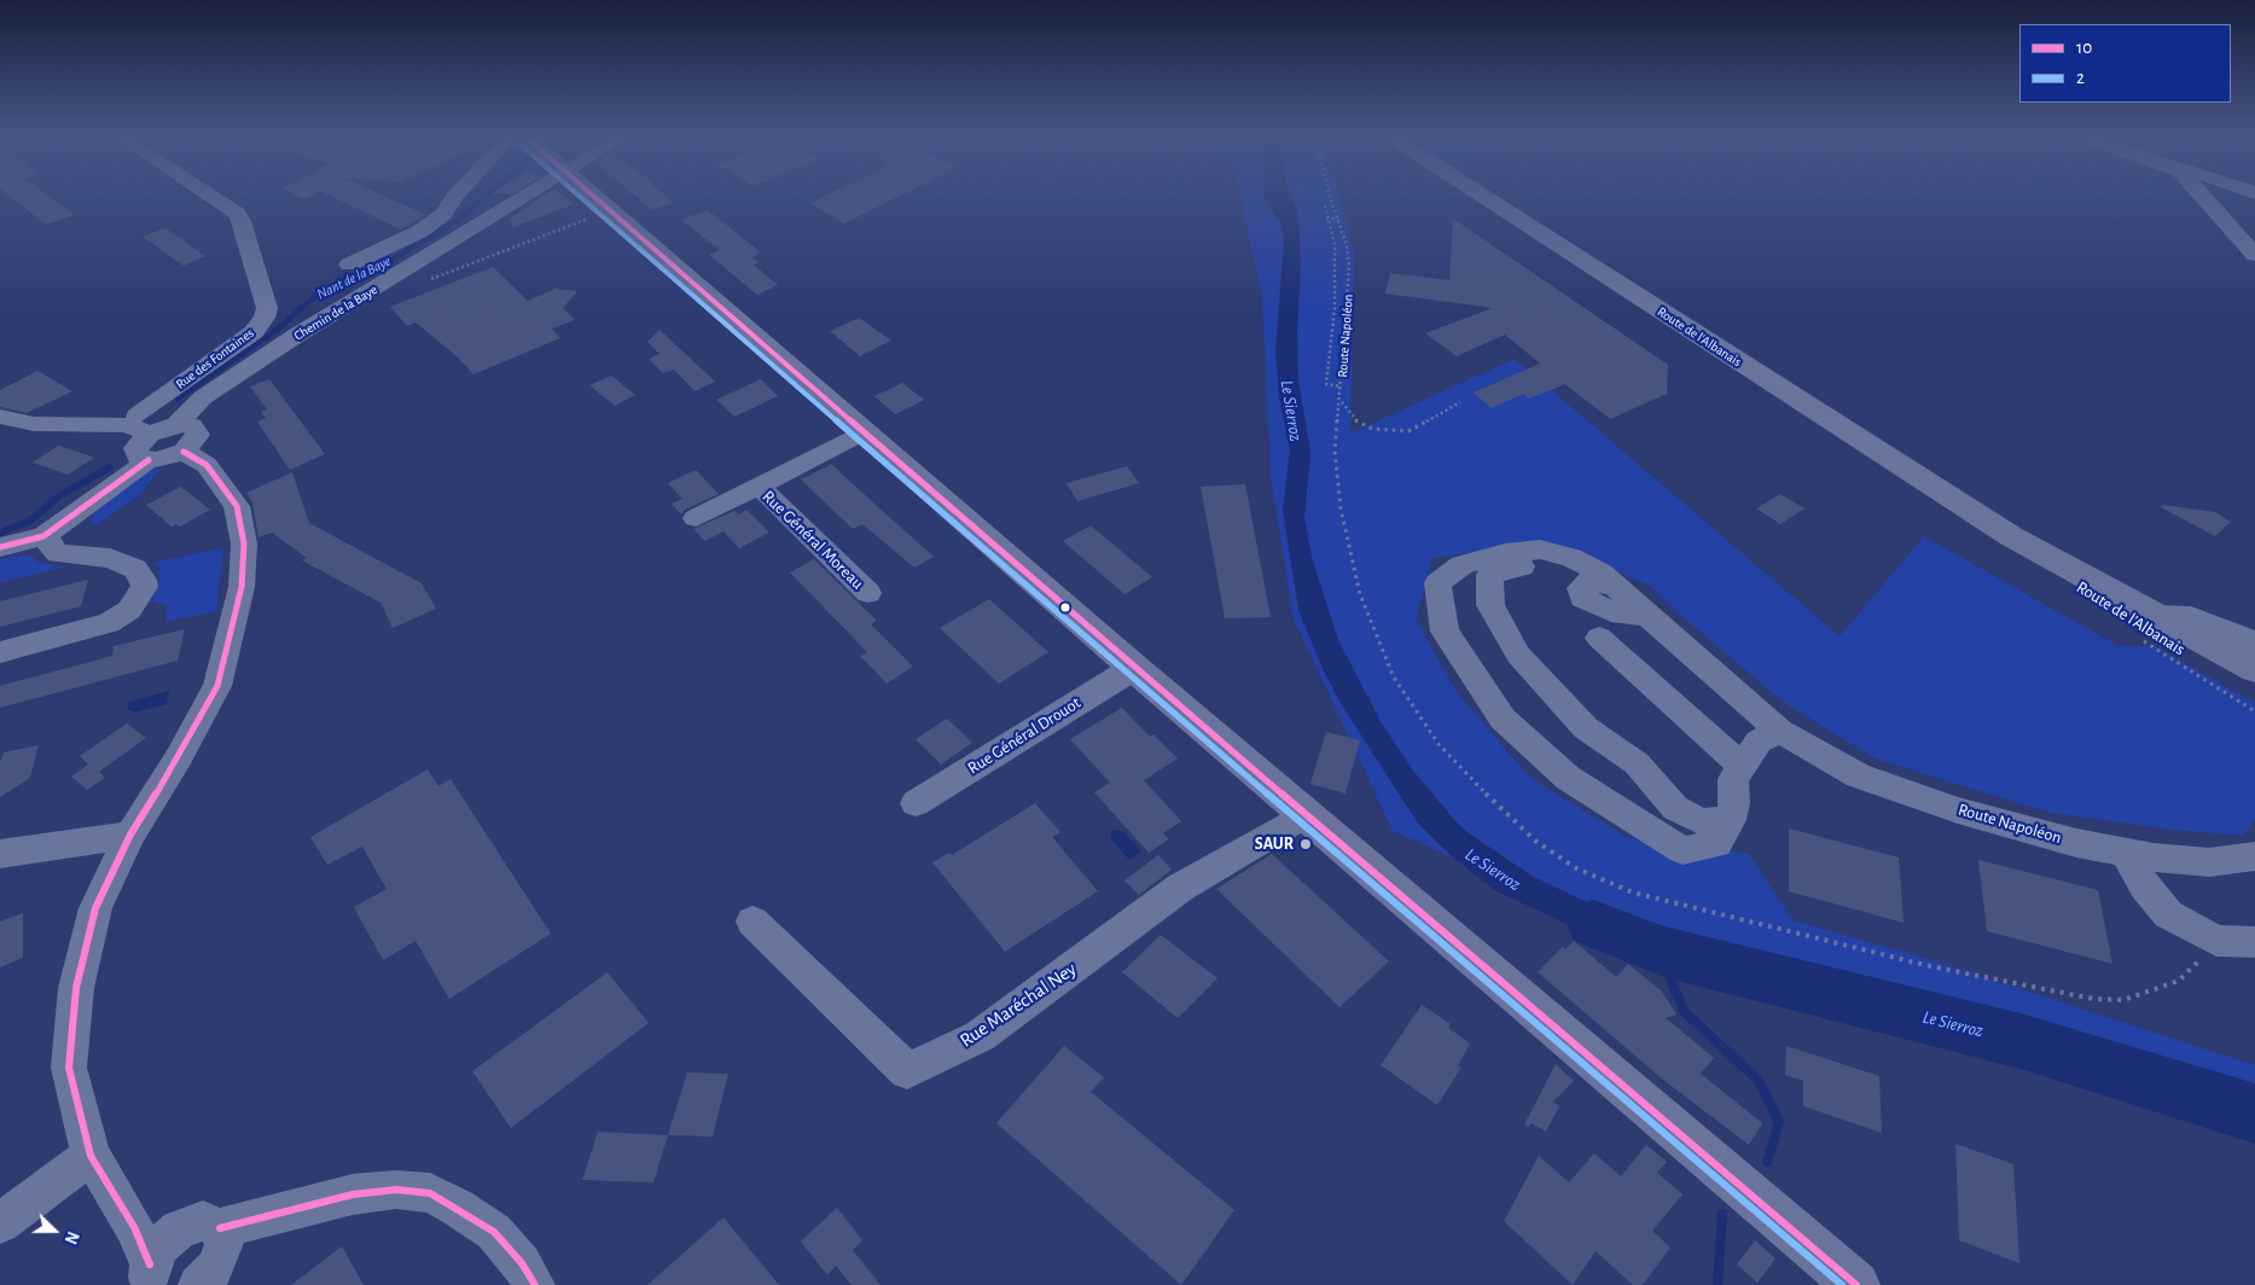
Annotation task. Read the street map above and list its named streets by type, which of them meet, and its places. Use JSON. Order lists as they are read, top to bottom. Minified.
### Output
{"streets":{"main road":["Route de l'Albanais"],"street":["Chemin de la Baye","Route Napoléon","Rue des Fontaines","Rue Général Moreau","Rue Général Drouot","Rue Maréchal Ney"]},"crossings":[["Chemin de la Baye","Rue des Fontaines"]],"water":["Nant de la Baye","Le Sierroz"],"places":["SAUR"],"lines":["transit line 10","transit line 2"],"legend":["10","2"],"north":"right"}
